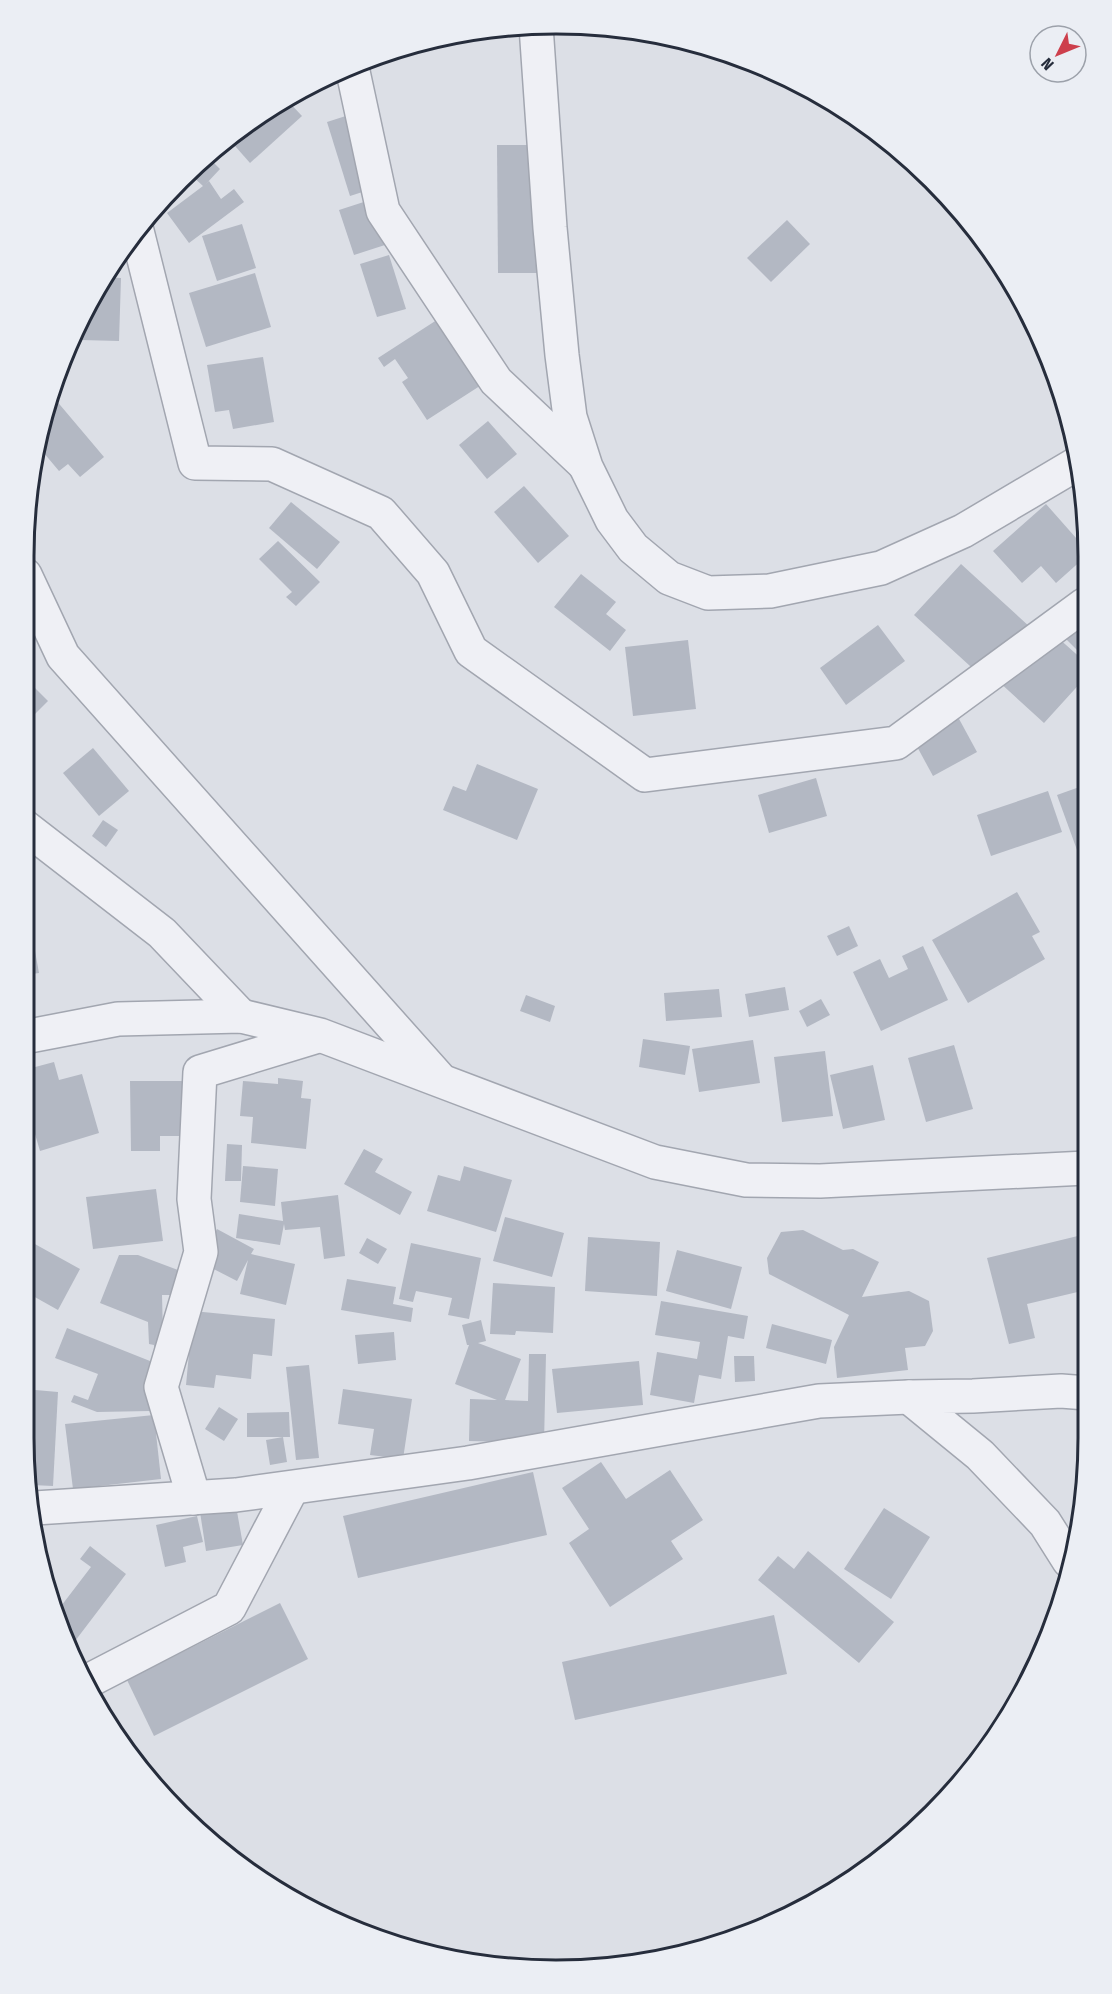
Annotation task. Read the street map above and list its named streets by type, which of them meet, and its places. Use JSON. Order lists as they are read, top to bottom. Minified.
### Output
{"north":"bottom left"}
